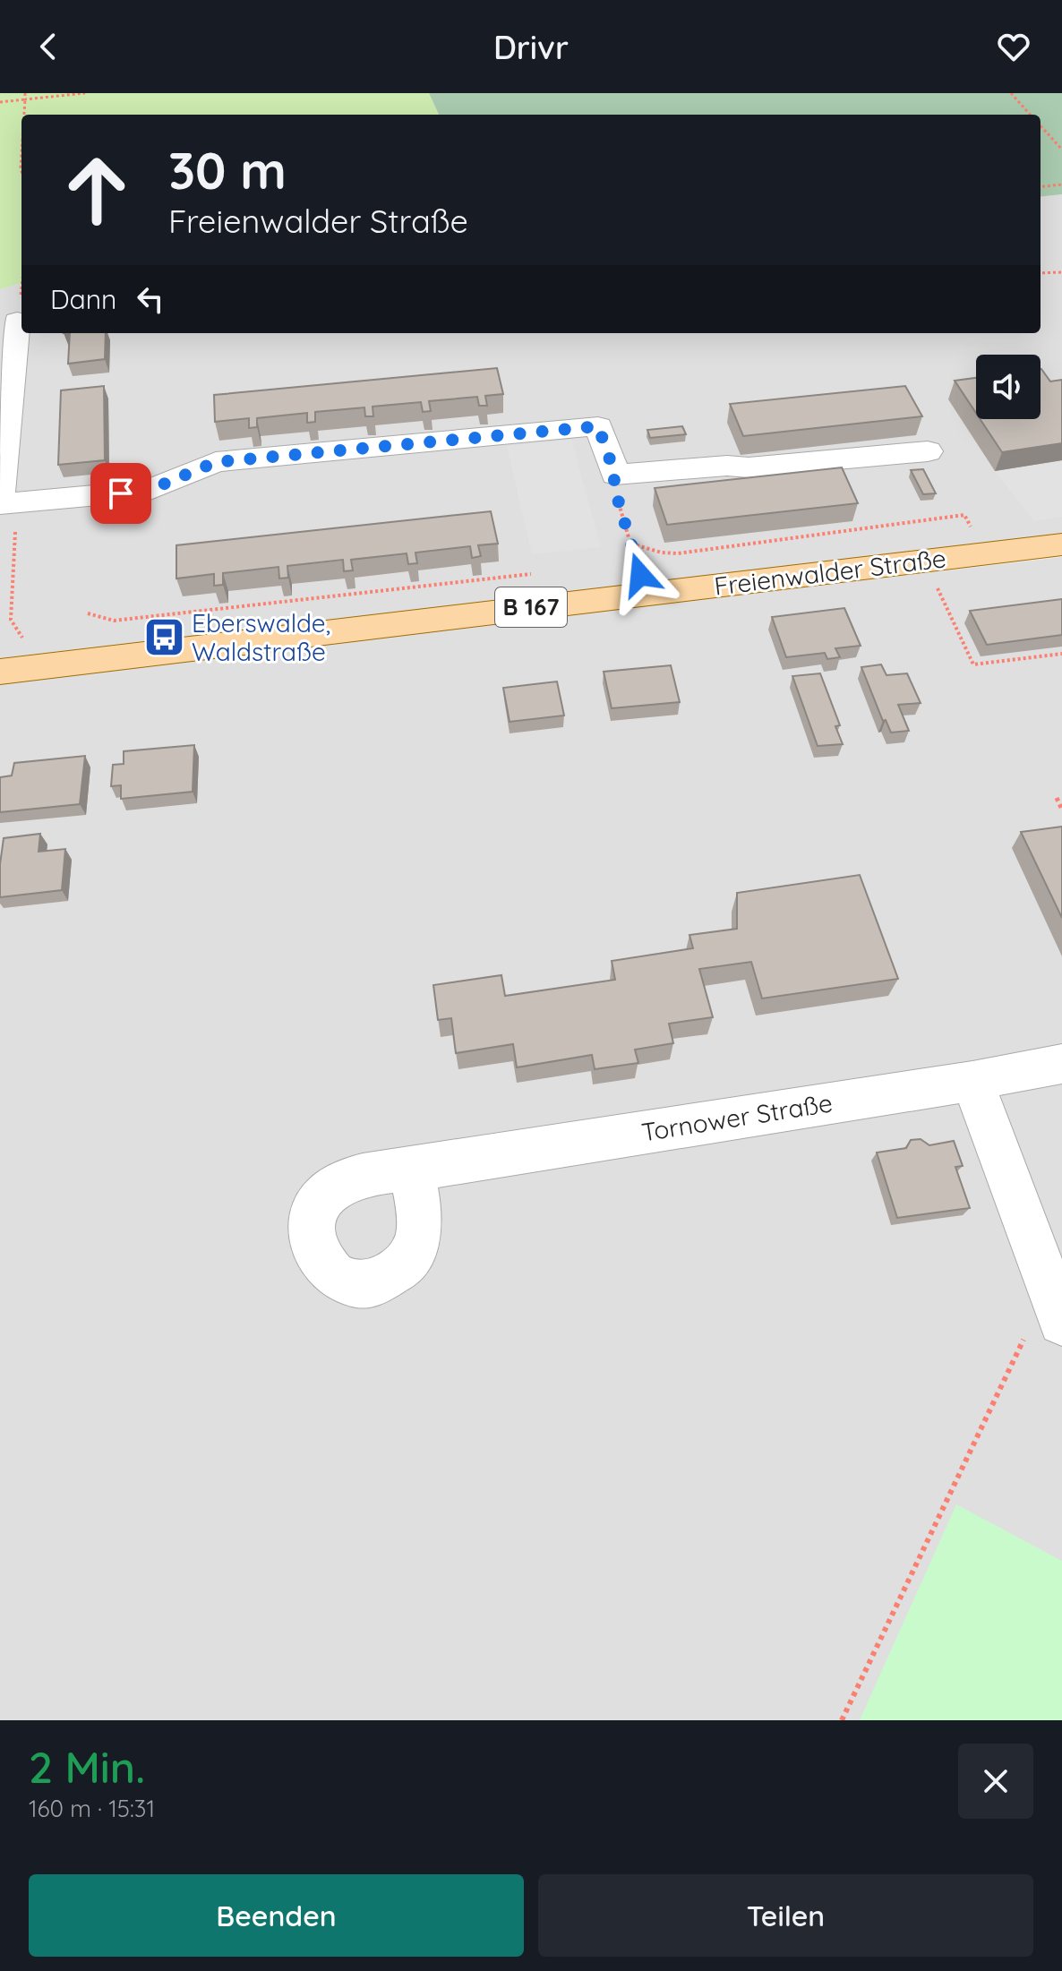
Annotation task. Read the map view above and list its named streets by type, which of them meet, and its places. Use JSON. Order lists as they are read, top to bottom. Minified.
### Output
{"streets":{"main road":["Freienwalder Straße","B 167"],"street":["Tornower Straße"]},"places":{"bus stop":["Eberswalde, Waldstraße"]},"page":{"header":"Drivr","turn":["30 m","Freienwalder Straße"],"then":"Dann","heading":["2 Min.","160 m · 15:31"],"buttons":["Beenden","Teilen"]}}
